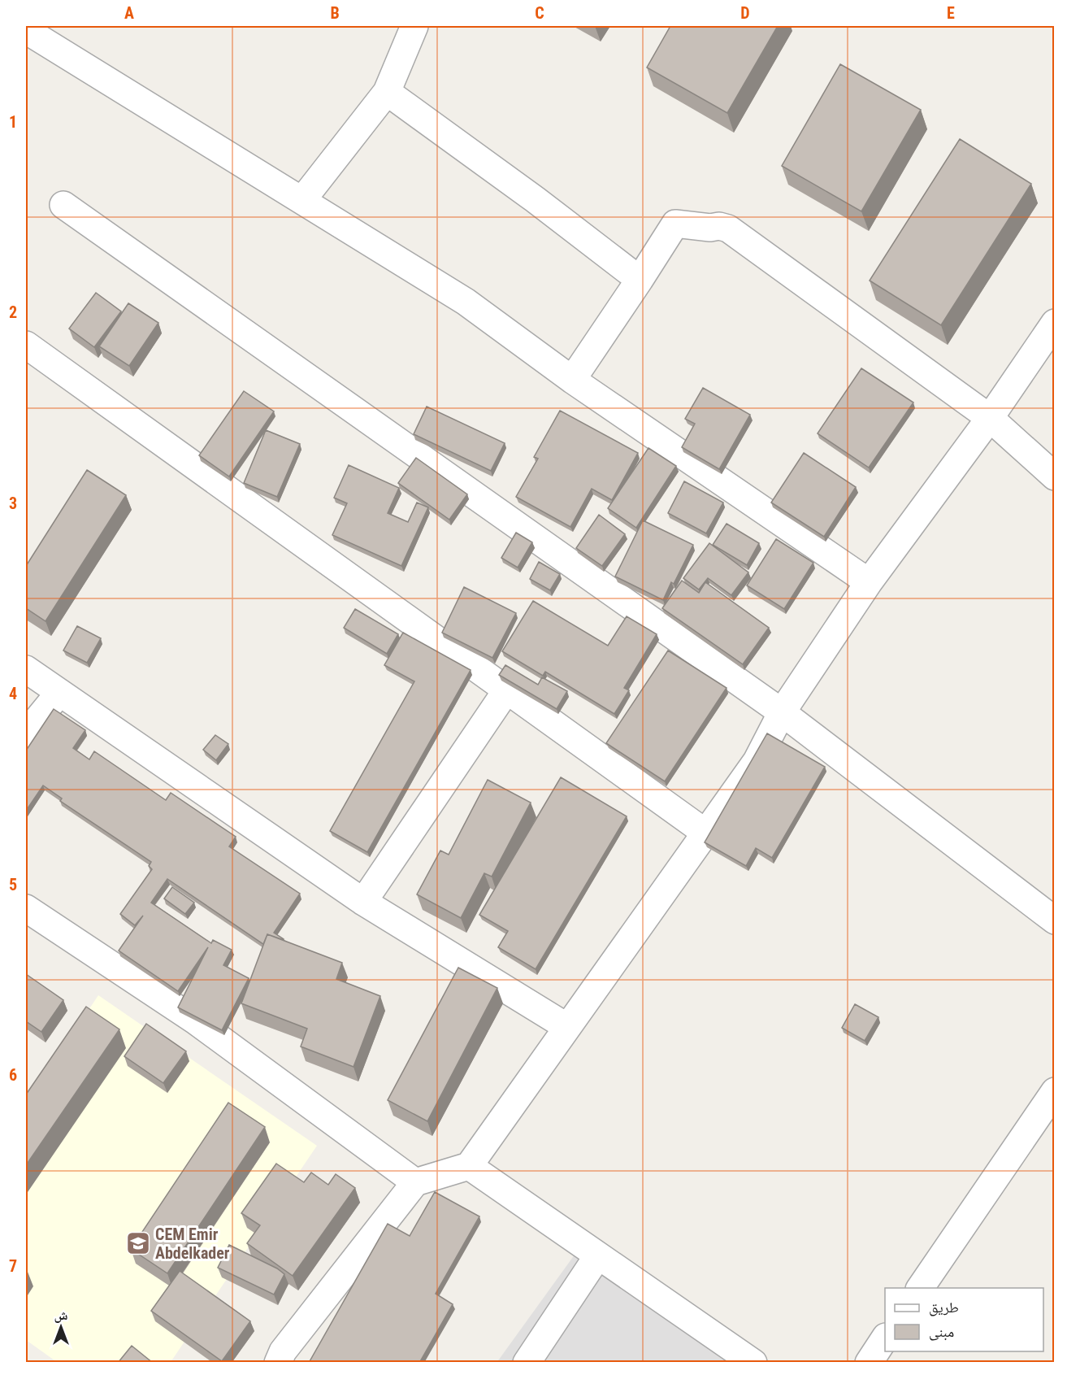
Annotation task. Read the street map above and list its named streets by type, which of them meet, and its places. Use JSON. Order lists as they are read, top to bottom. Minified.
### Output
{"places":{"school or university":["CEM Emir Abdelkader"]},"legend":["طريق","مبنى"],"north":"top","grid":{"columns":["A","B","C","D","E"],"rows":["1","2","3","4","5","6","7"]}}
